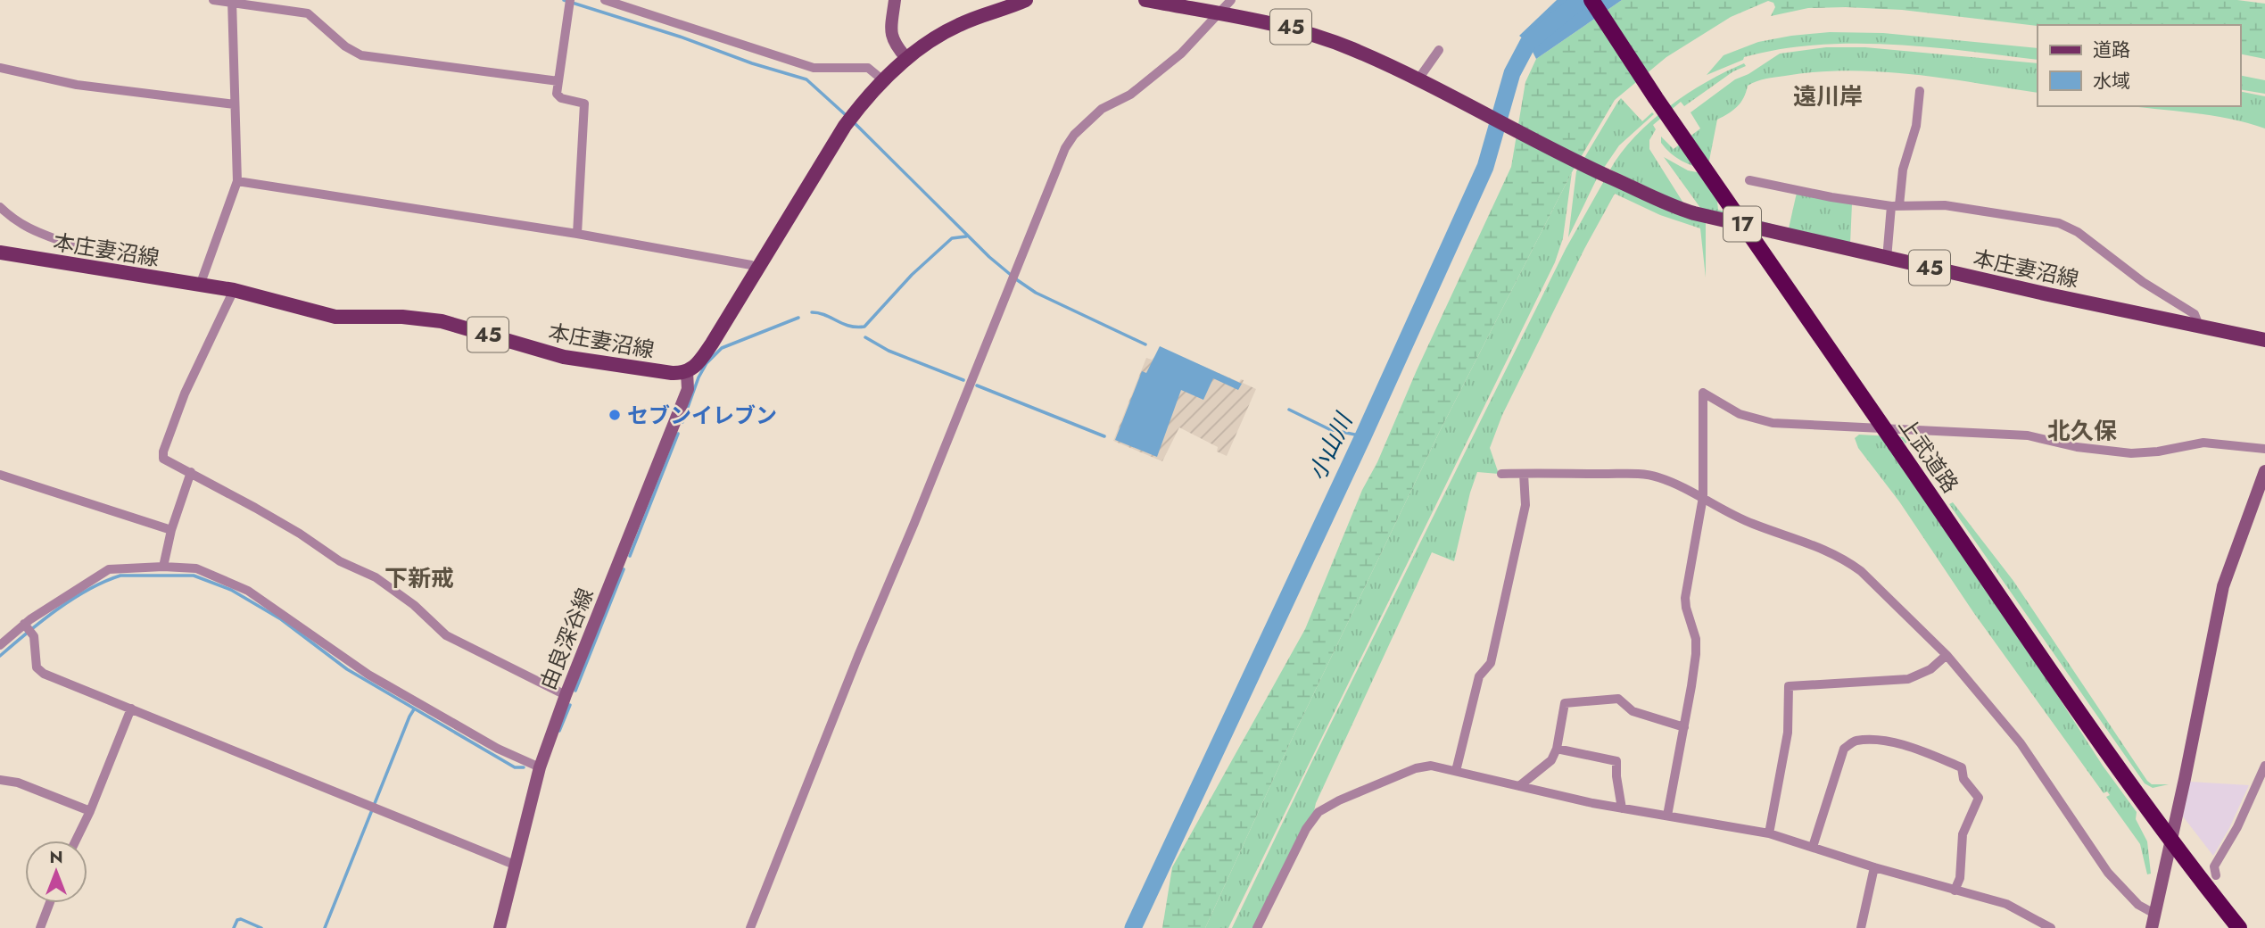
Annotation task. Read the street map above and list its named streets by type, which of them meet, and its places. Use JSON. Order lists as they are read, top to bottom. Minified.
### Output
{"streets":{"highway":["17","上武道路"],"main road":["45","本庄妻沼線","由良深谷線"]},"crossings":[["45","本庄妻沼線"],["本庄妻沼線","由良深谷線"]],"districts":["遠川岸","北久保","下新戒"],"water":["小山川"],"places":["セブンイレブン"],"legend":["道路","水域"],"north":"top"}
